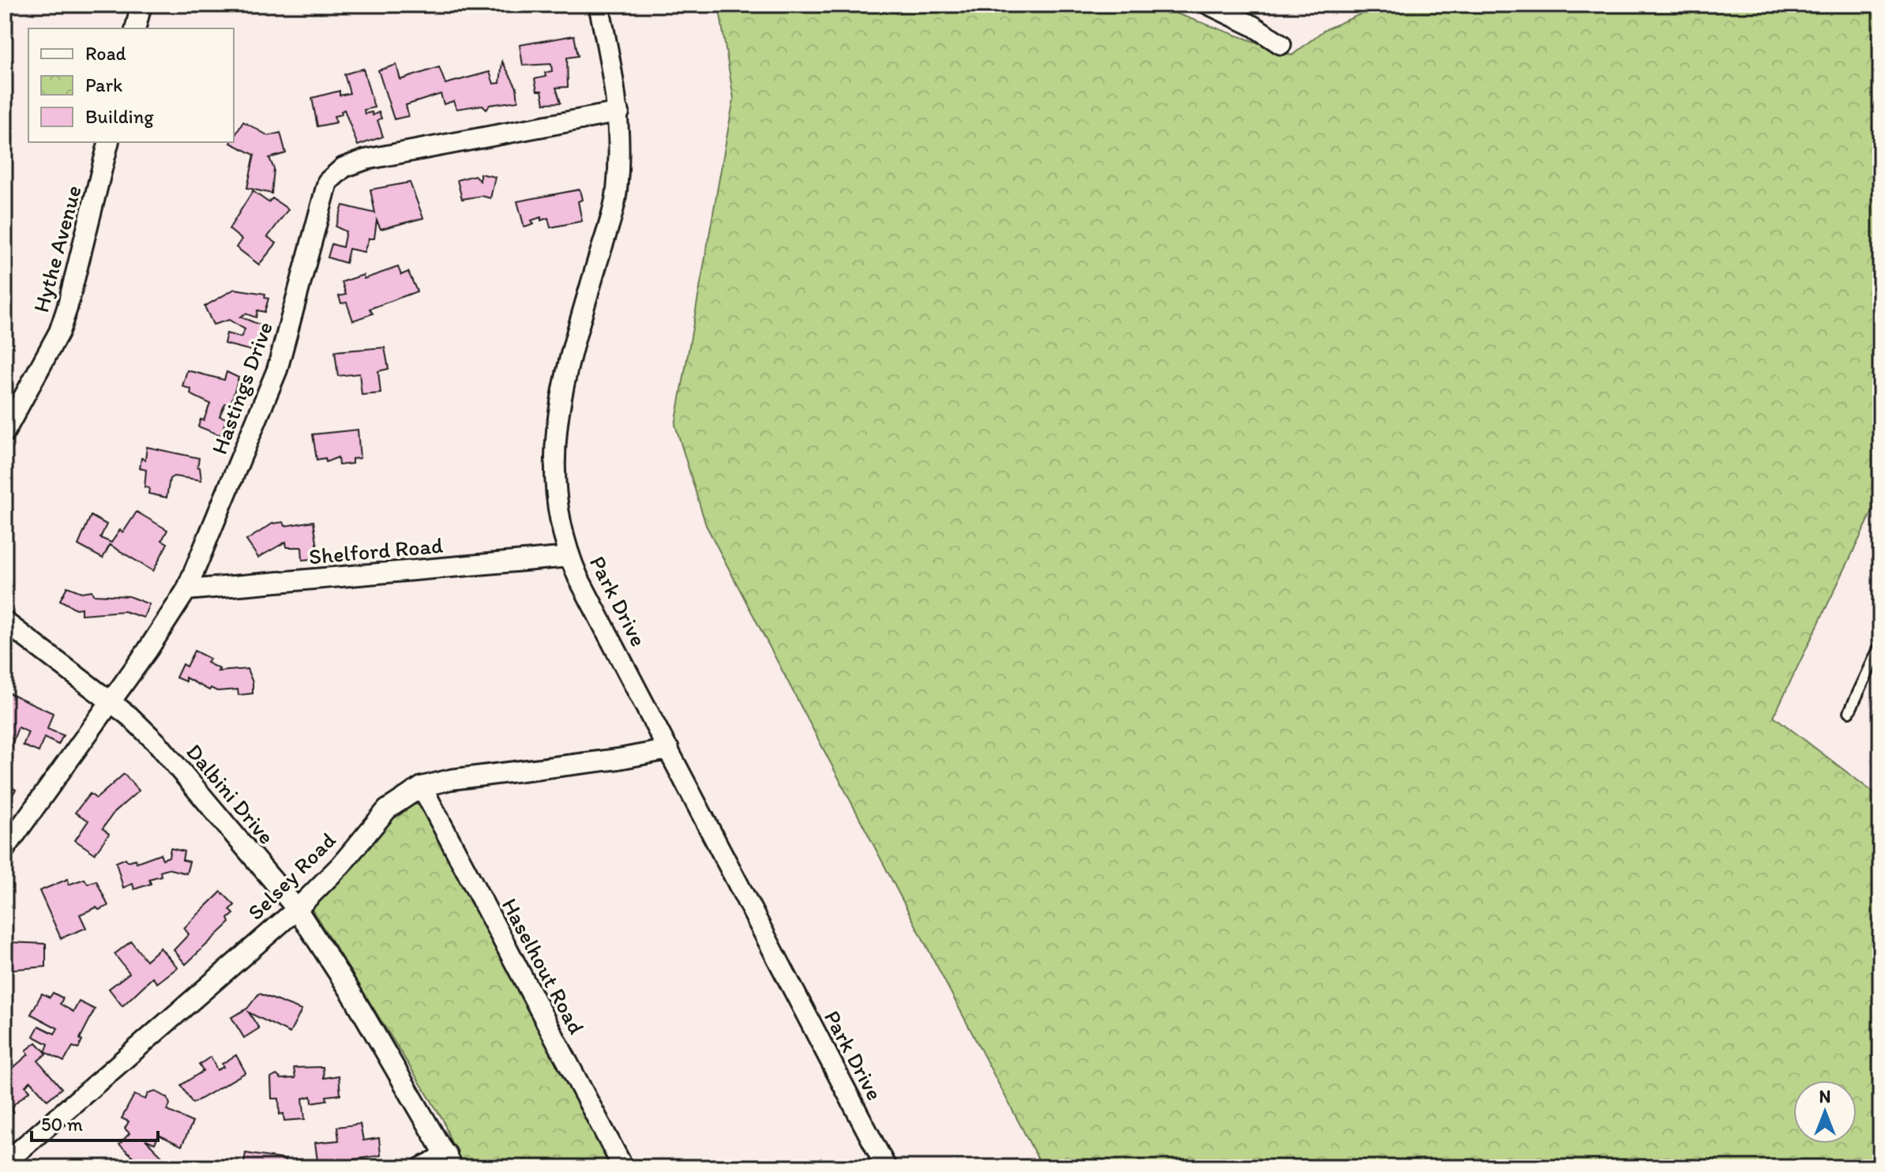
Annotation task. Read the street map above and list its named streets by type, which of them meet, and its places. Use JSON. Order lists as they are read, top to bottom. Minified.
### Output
{"streets":{"street":["Hythe Avenue","Hastings Drive","Shelford Road","Park Drive","Dalbini Drive","Selsey Road","Haselhout Road"]},"crossings":[["Hastings Drive","Shelford Road"],["Hastings Drive","Park Drive"],["Hastings Drive","Dalbini Drive"],["Shelford Road","Park Drive"],["Park Drive","Selsey Road"],["Dalbini Drive","Selsey Road"],["Selsey Road","Haselhout Road"]],"legend":["Road","Park","Building"],"scale_bar":"50 m","north":"top"}
